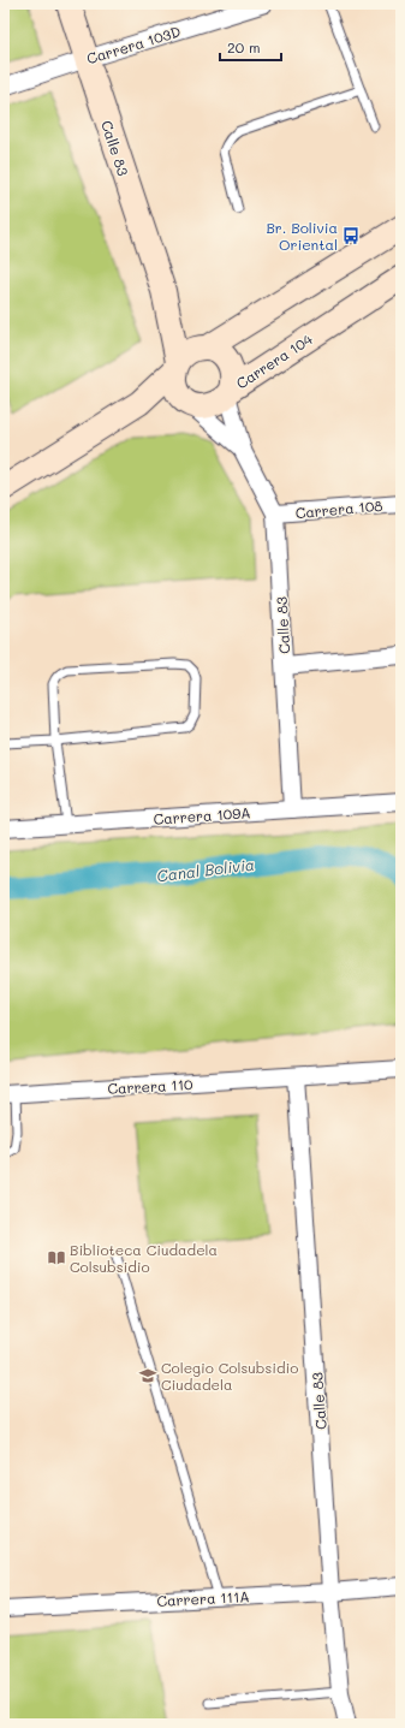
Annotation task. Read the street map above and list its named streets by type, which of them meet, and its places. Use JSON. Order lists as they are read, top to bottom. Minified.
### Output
{"streets":{"street":["Carrera 103D","Calle 83","Carrera 104","Carrera 108","Carrera 109A","Carrera 110","Carrera 111A"]},"crossings":[["Carrera 103D","Calle 83"],["Calle 83","Carrera 104"],["Calle 83","Carrera 108"],["Calle 83","Carrera 109A"],["Calle 83","Carrera 110"],["Calle 83","Carrera 111A"]],"water":["Canal Bolivia"],"places":{"bus stop":["Br. Bolivia Oriental"],"library":["Biblioteca Ciudadela Colsubsidio"],"school or university":["Colegio Colsubsidio Ciudadela"]},"scale_bar":"20 m"}
